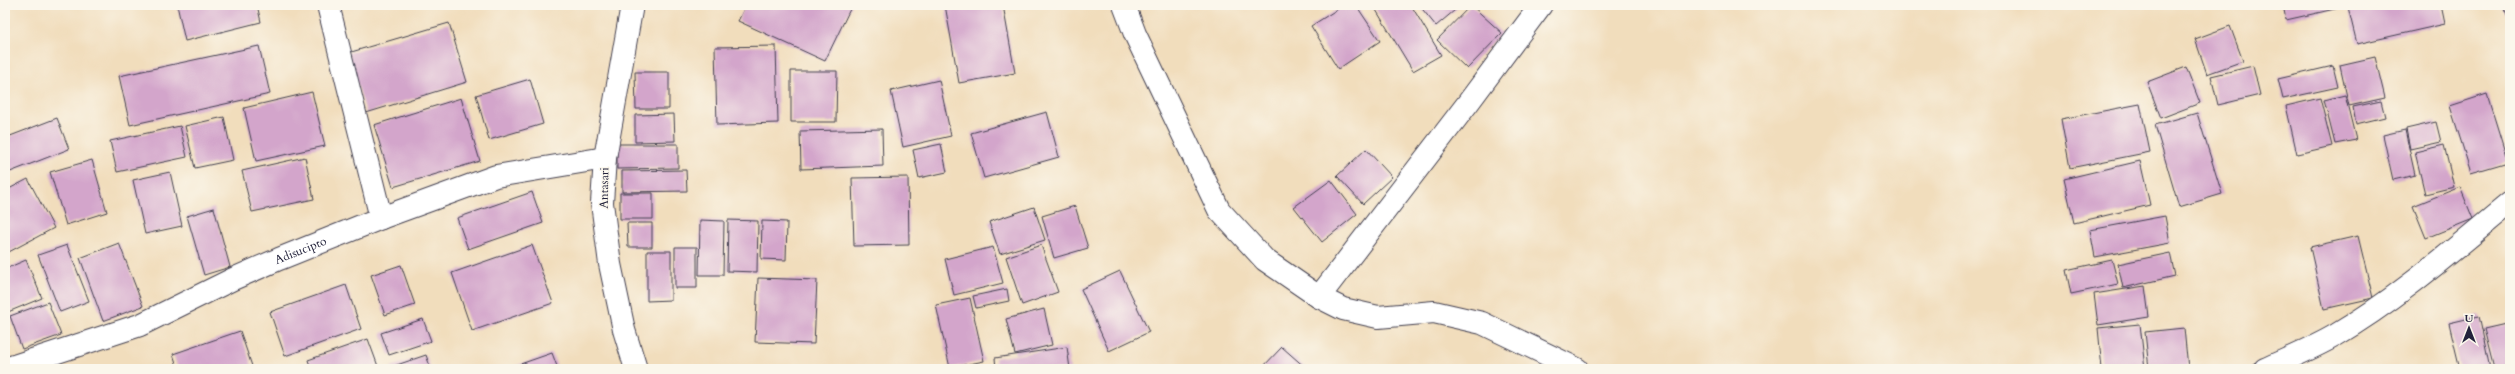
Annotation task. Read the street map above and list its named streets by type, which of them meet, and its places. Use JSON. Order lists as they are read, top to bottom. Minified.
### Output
{"streets":{"street":["Antasari","Adisucipto"]},"crossings":[["Antasari","Adisucipto"]],"north":"top"}
